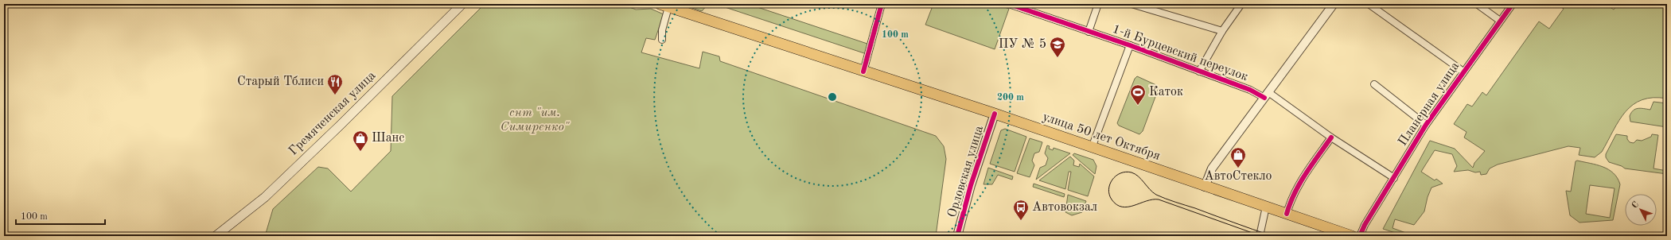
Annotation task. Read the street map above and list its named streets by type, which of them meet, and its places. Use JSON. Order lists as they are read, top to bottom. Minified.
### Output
{"streets":{"main road":["Гремяченская улица","улица 50 лет Октября"],"street":["1-й Бурцевский переулок","Планерная улица","Орловская улица"]},"crossings":[["1-й Бурцевский переулок","Планерная улица"],["улица 50 лет Октября","Орловская улица"]],"parks":["снт \"им. Симиренко\""],"places":{"school or university":["ПУ № 5"],"restaurant":["Старый Тблиси"],"sports":["Каток"],"shop":["Шанс","АвтоСтекло"],"bus stop":["Автовокзал"]},"scale_bar":"100 m","north":"top left","rings":["100 m","200 m"]}
